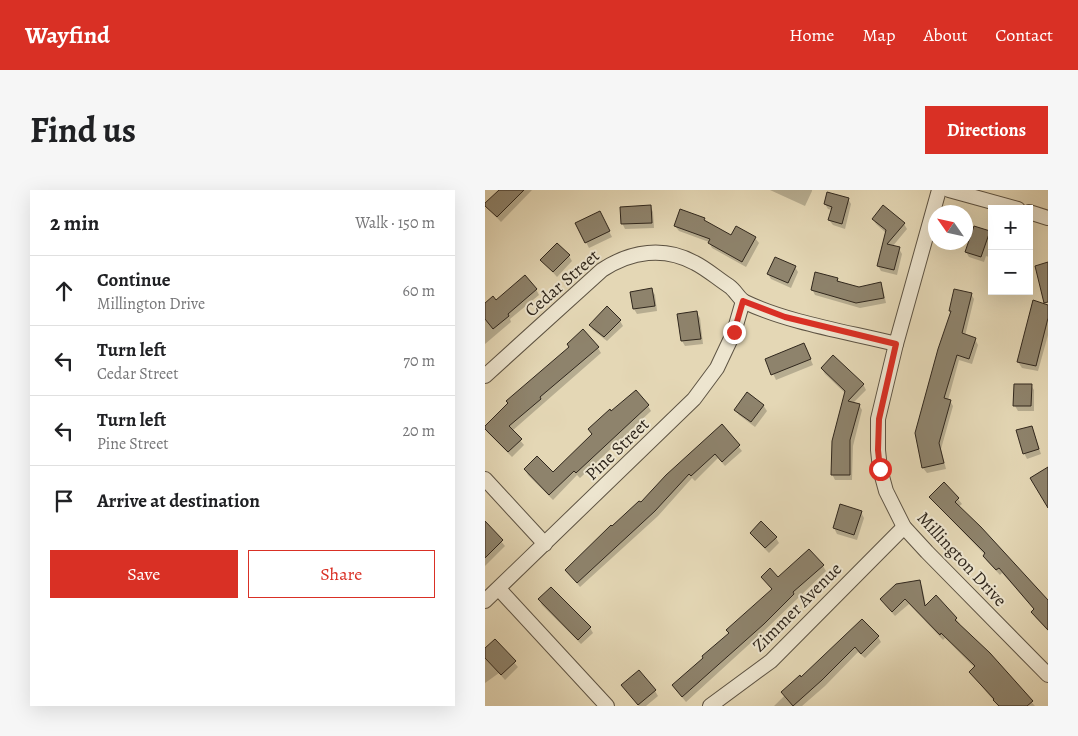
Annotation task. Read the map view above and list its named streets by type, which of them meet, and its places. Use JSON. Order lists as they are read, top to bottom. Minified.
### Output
{"streets":{"street":["Cedar Street","Pine Street","Millington Drive","Zimmer Avenue"]},"crossings":[["Cedar Street","Pine Street"],["Cedar Street","Millington Drive"],["Millington Drive","Zimmer Avenue"]],"north":"top left","page":{"header":"Wayfind","nav":["Home","Map","About","Contact"],"title":"Find us","buttons":["Directions",["Save","Share"]],"heading":["2 min","Walk · 150 m"],"map_buttons":["+","−"],"list":[["Continue","Millington Drive","60 m"],["Turn left","Cedar Street","70 m"],["Turn left","Pine Street","20 m"],"Arrive at destination"]}}
